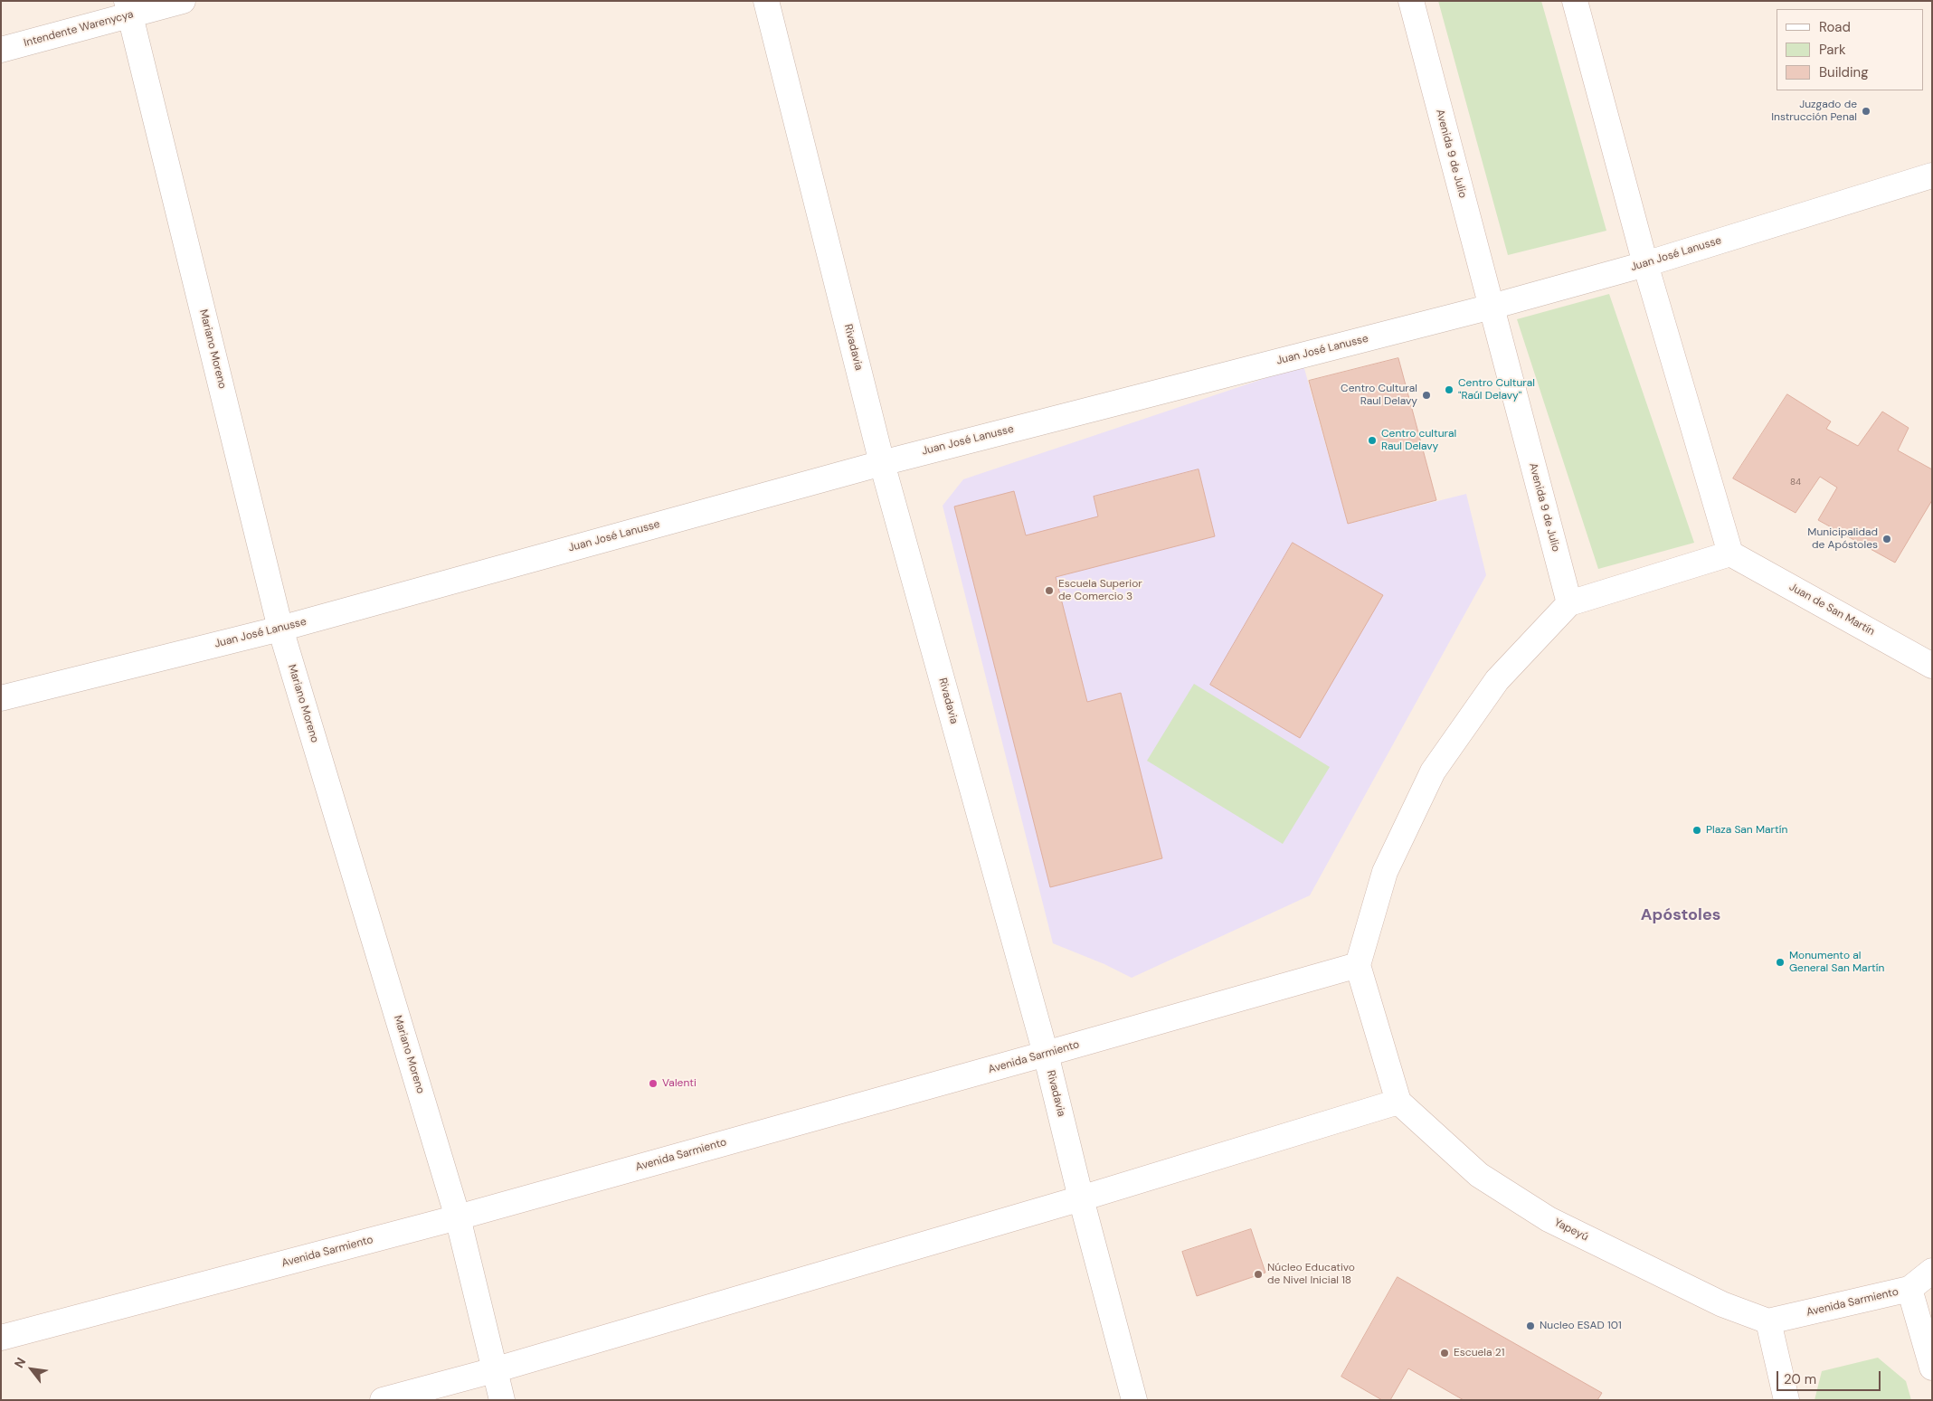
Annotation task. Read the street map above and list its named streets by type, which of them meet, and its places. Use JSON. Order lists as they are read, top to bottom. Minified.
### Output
{"streets":{"main road":["Intendente Warenycya","Avenida 9 de Julio","Juan José Lanusse","Rivadavia","Mariano Moreno","Juan de San Martín","Avenida Sarmiento","Yapeyú"]},"crossings":[["Intendente Warenycya","Mariano Moreno"],["Avenida 9 de Julio","Juan José Lanusse"],["Juan José Lanusse","Rivadavia"],["Juan José Lanusse","Mariano Moreno"],["Rivadavia","Avenida Sarmiento"],["Mariano Moreno","Avenida Sarmiento"],["Avenida Sarmiento","Yapeyú"]],"districts":["Apóstoles"],"places":["Juzgado de Instrucción Penal","Centro Cultural \"Raúl Delavy\"","Centro Cultural Raul Delavy","Centro cultural Raul Delavy","Municipalidad de Apóstoles","Escuela Superior de Comercio 3","Plaza San Martín","Monumento al General San Martín","Valenti","Núcleo Educativo de Nivel Inicial 18","Nucleo ESAD 101","Escuela 21"],"house_numbers":["84"],"legend":["Road","Park","Building"],"scale_bar":"20 m","north":"top left"}
